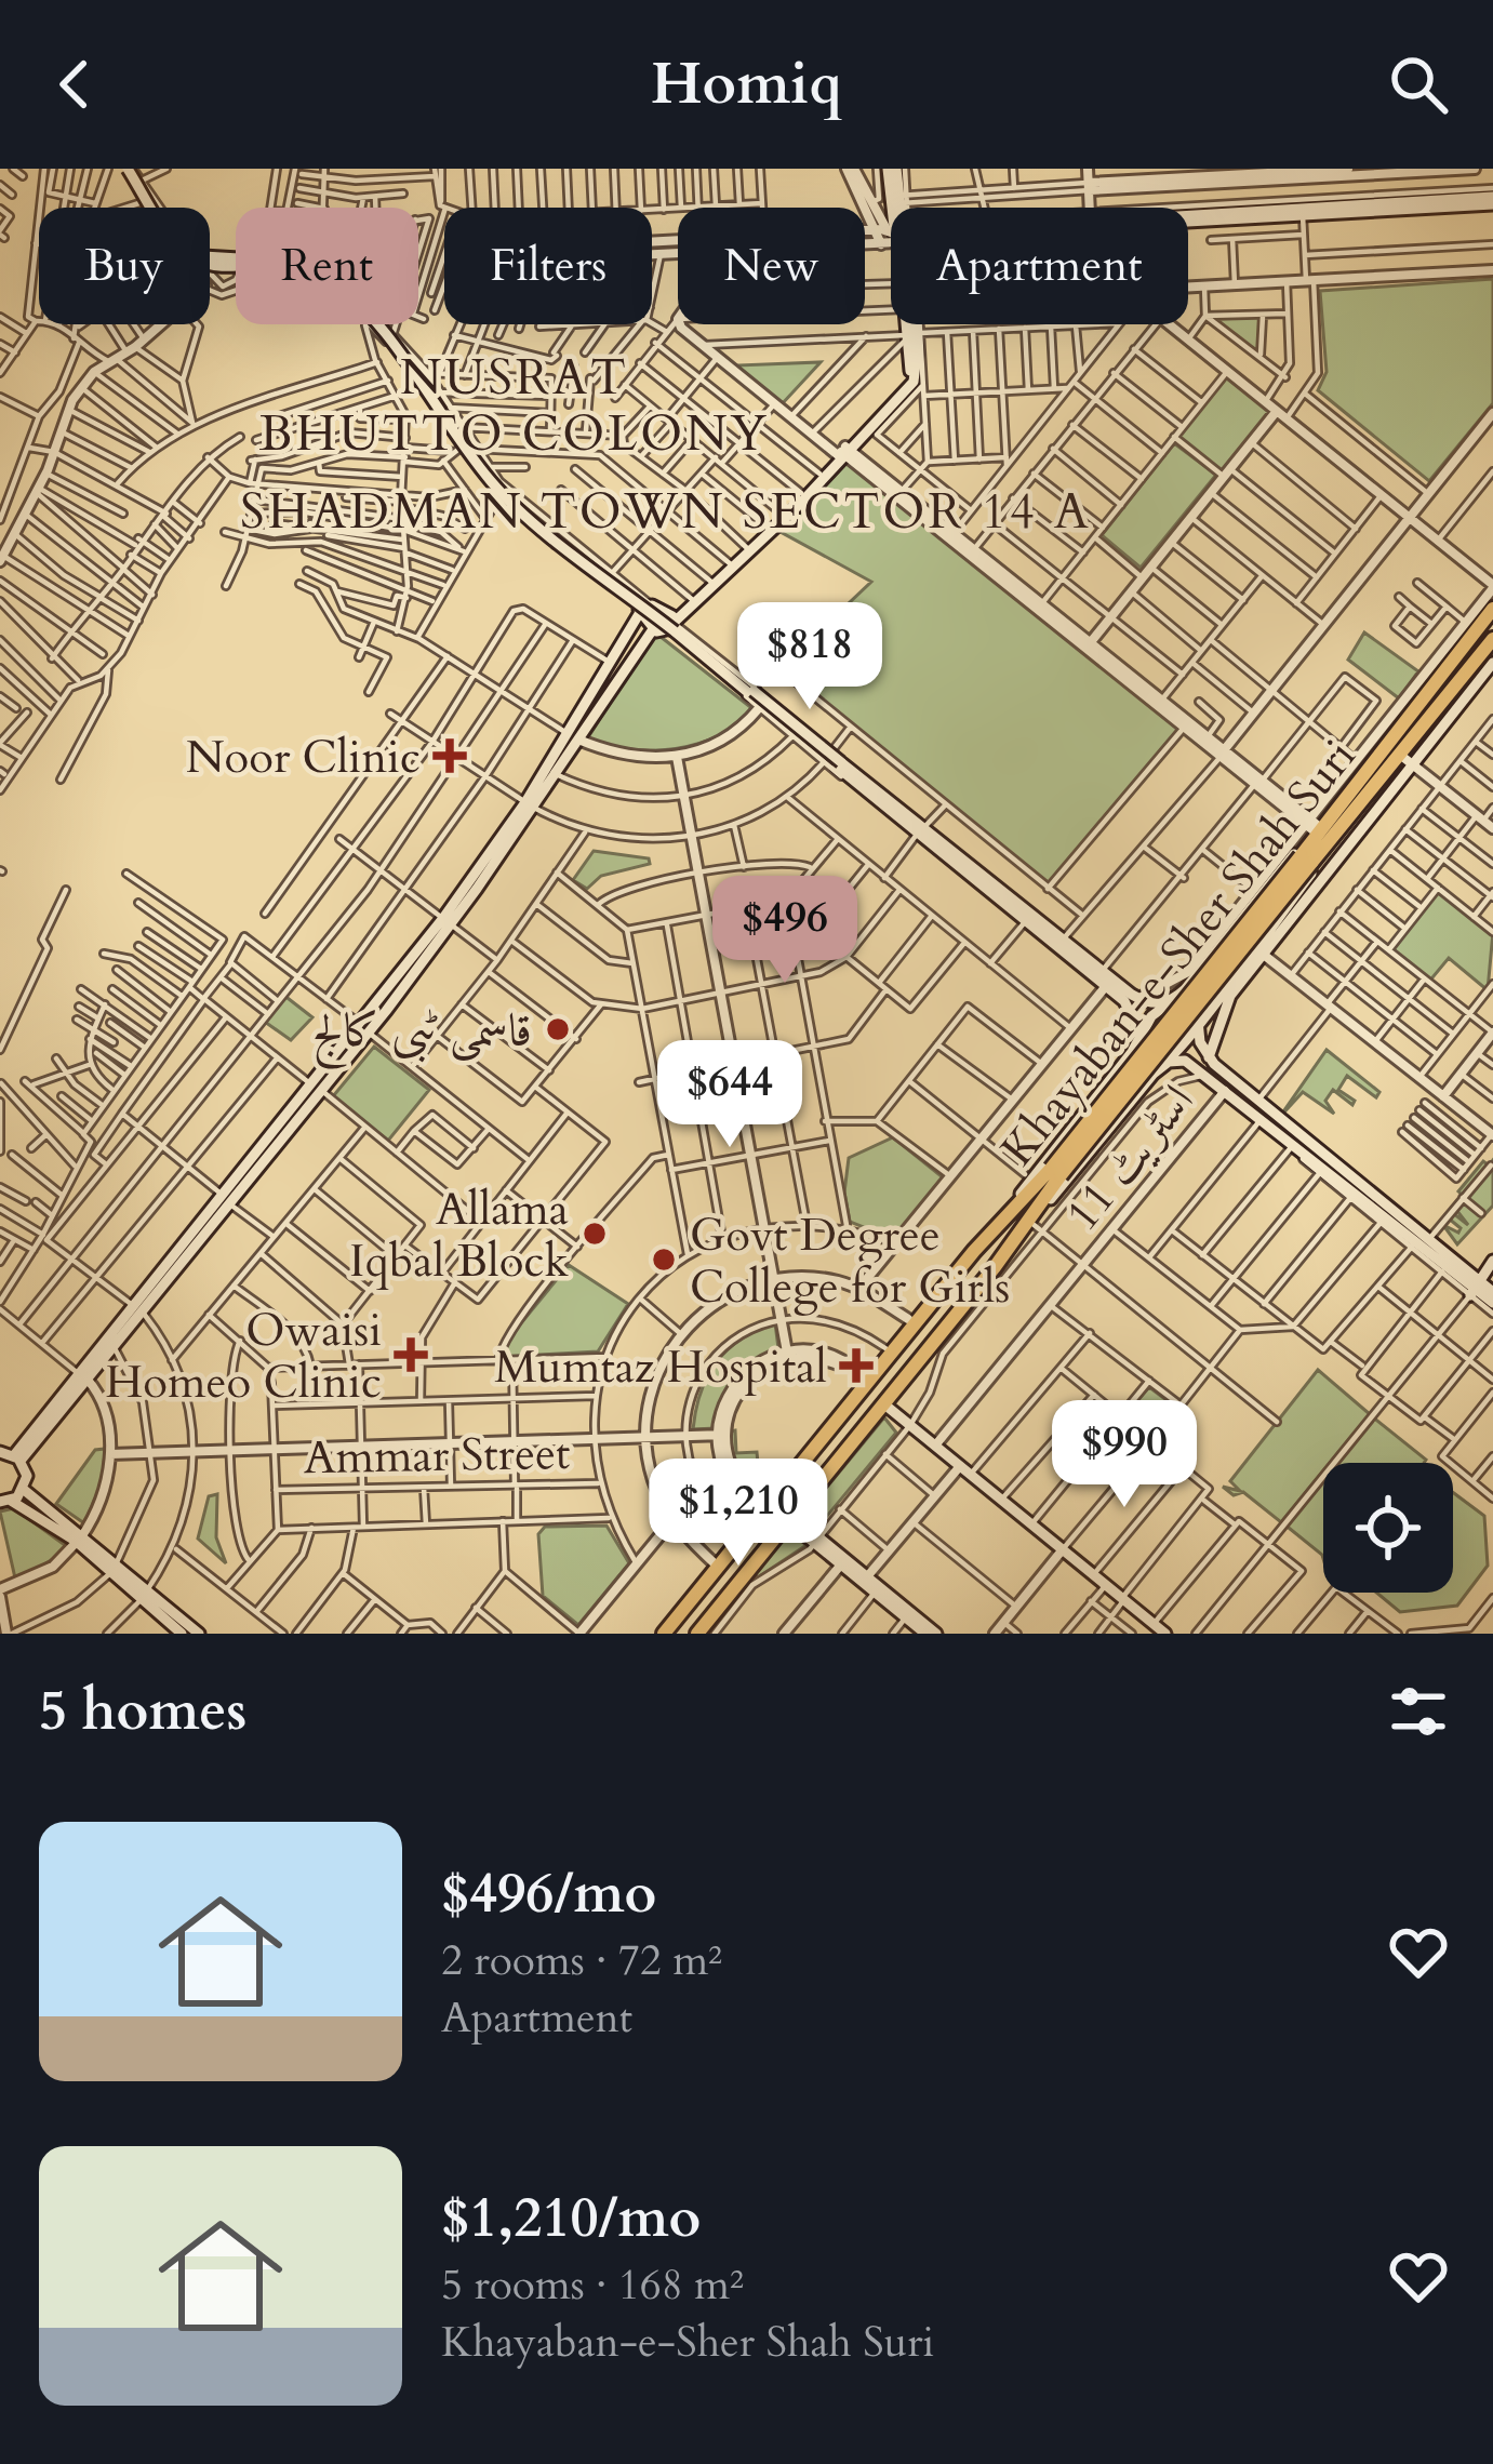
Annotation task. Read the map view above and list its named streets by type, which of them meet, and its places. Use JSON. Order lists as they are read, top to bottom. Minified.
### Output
{"streets":{"main road":["Khayaban-e-Sher Shah Suri"],"street":["اسٹریٹ 11","Ammar Street"]},"districts":["NUSRAT BHUTTO COLONY","SHADMAN TOWN SECTOR 14 A"],"places":{"health":["Noor Clinic","Owaisi Homeo Clinic","Mumtaz Hospital"],"other":["قاسمی ٹبی کالج","Allama Iqbal Block","Govt Degree College for Girls"]},"page":{"header":"Homiq","chip":["Buy","Rent","Filters","New","Apartment"],"price":["$818","$496","$644","$990","$1,210"],"heading":"5 homes","list":[{"name":"$496/mo","note":"2 rooms · 72 m² · Apartment"},{"name":"$1,210/mo","note":"5 rooms · 168 m² · Khayaban-e-Sher Shah Suri"}]}}
